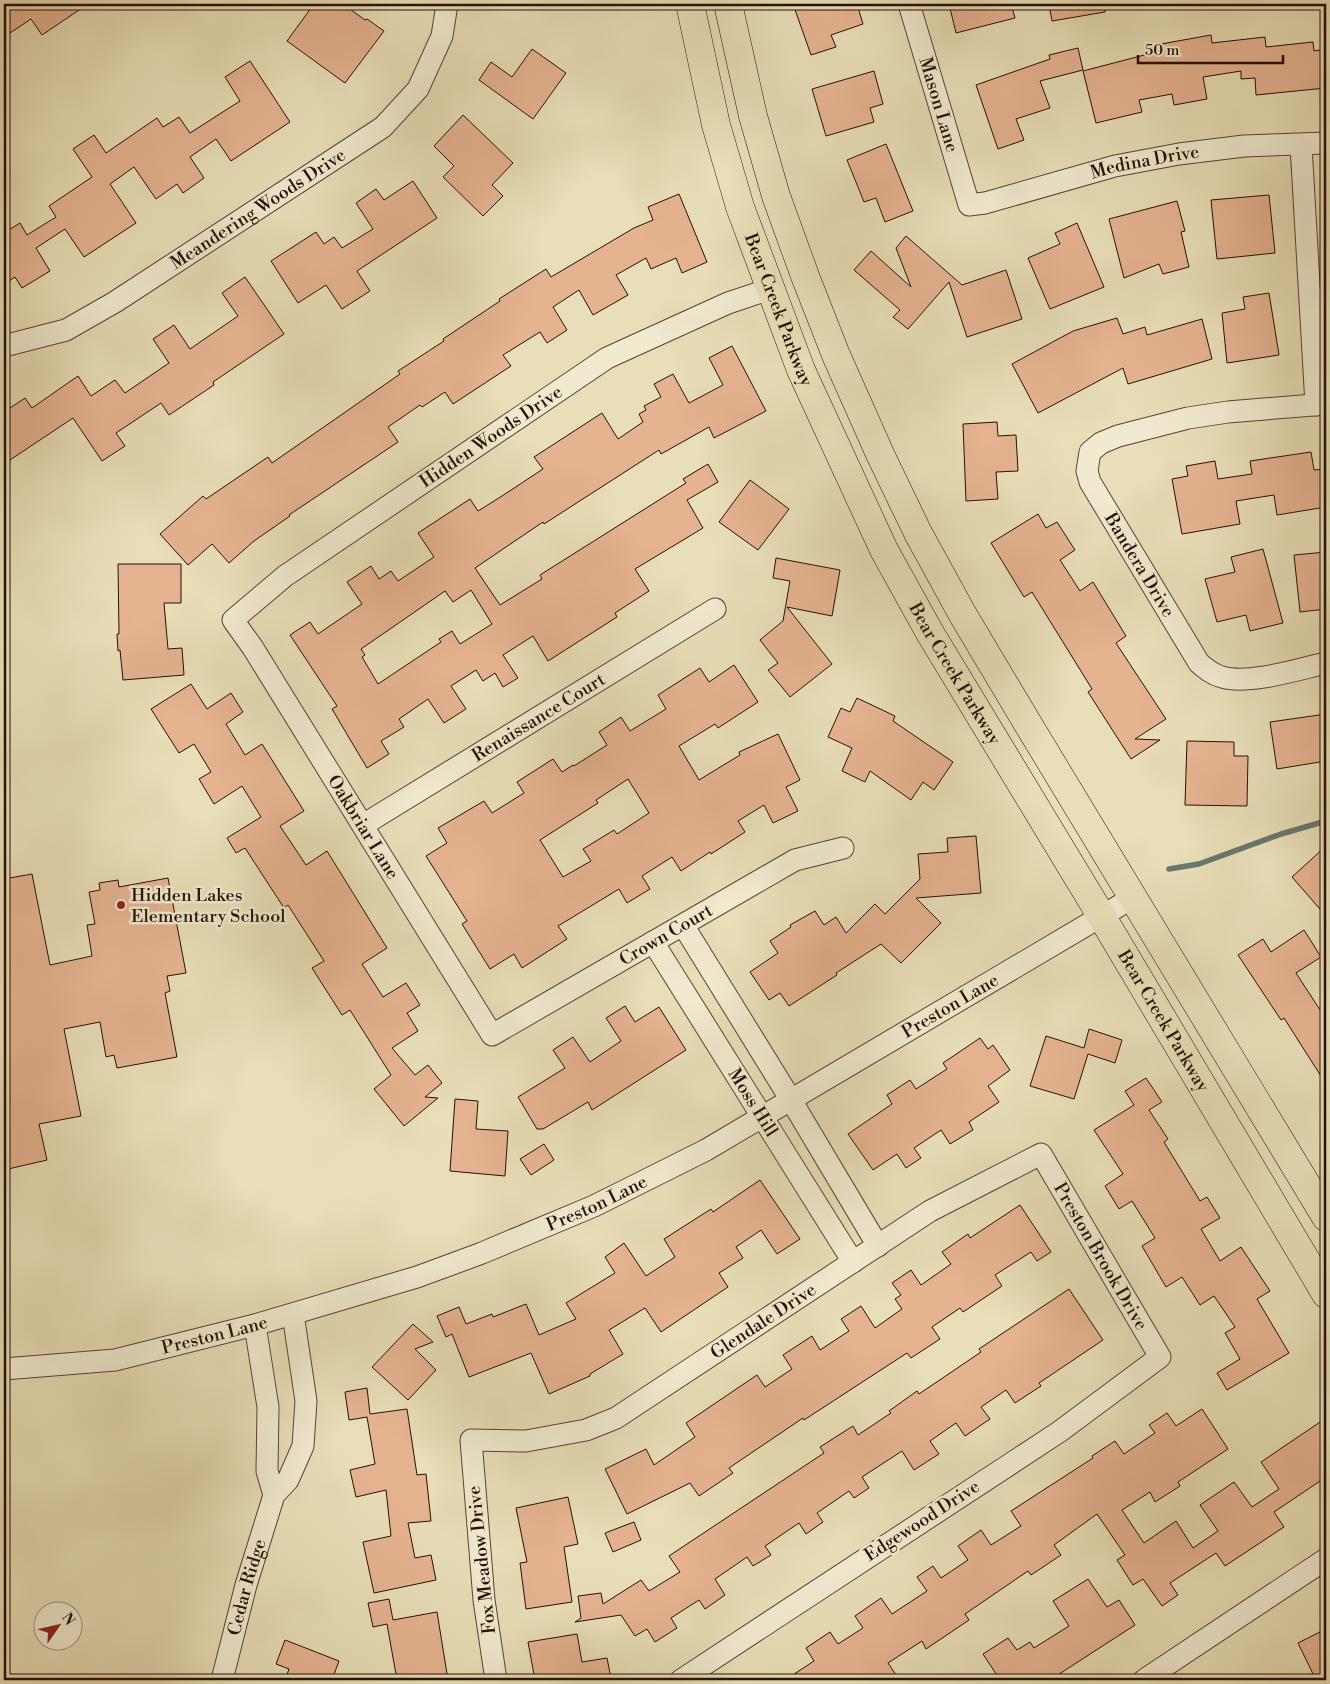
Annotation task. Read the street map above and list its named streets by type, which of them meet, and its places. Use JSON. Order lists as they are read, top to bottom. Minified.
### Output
{"streets":{"main road":["Bear Creek Parkway"],"street":["Mason Lane","Medina Drive","Meandering Woods Drive","Hidden Woods Drive","Bandera Drive","Renaissance Court","Oakbriar Lane","Crown Court","Preston Lane","Moss Hill","Preston Brook Drive","Glendale Drive","Edgewood Drive","Fox Meadow Drive","Cedar Ridge"]},"crossings":[["Mason Lane","Medina Drive"],["Bear Creek Parkway","Hidden Woods Drive"],["Bear Creek Parkway","Preston Lane"],["Hidden Woods Drive","Oakbriar Lane"],["Renaissance Court","Oakbriar Lane"],["Oakbriar Lane","Crown Court"],["Crown Court","Moss Hill"],["Preston Lane","Moss Hill"],["Preston Lane","Cedar Ridge"],["Moss Hill","Glendale Drive"],["Preston Brook Drive","Glendale Drive"],["Preston Brook Drive","Edgewood Drive"],["Glendale Drive","Fox Meadow Drive"]],"places":["Hidden Lakes Elementary School"],"scale_bar":"50 m","north":"top right"}
